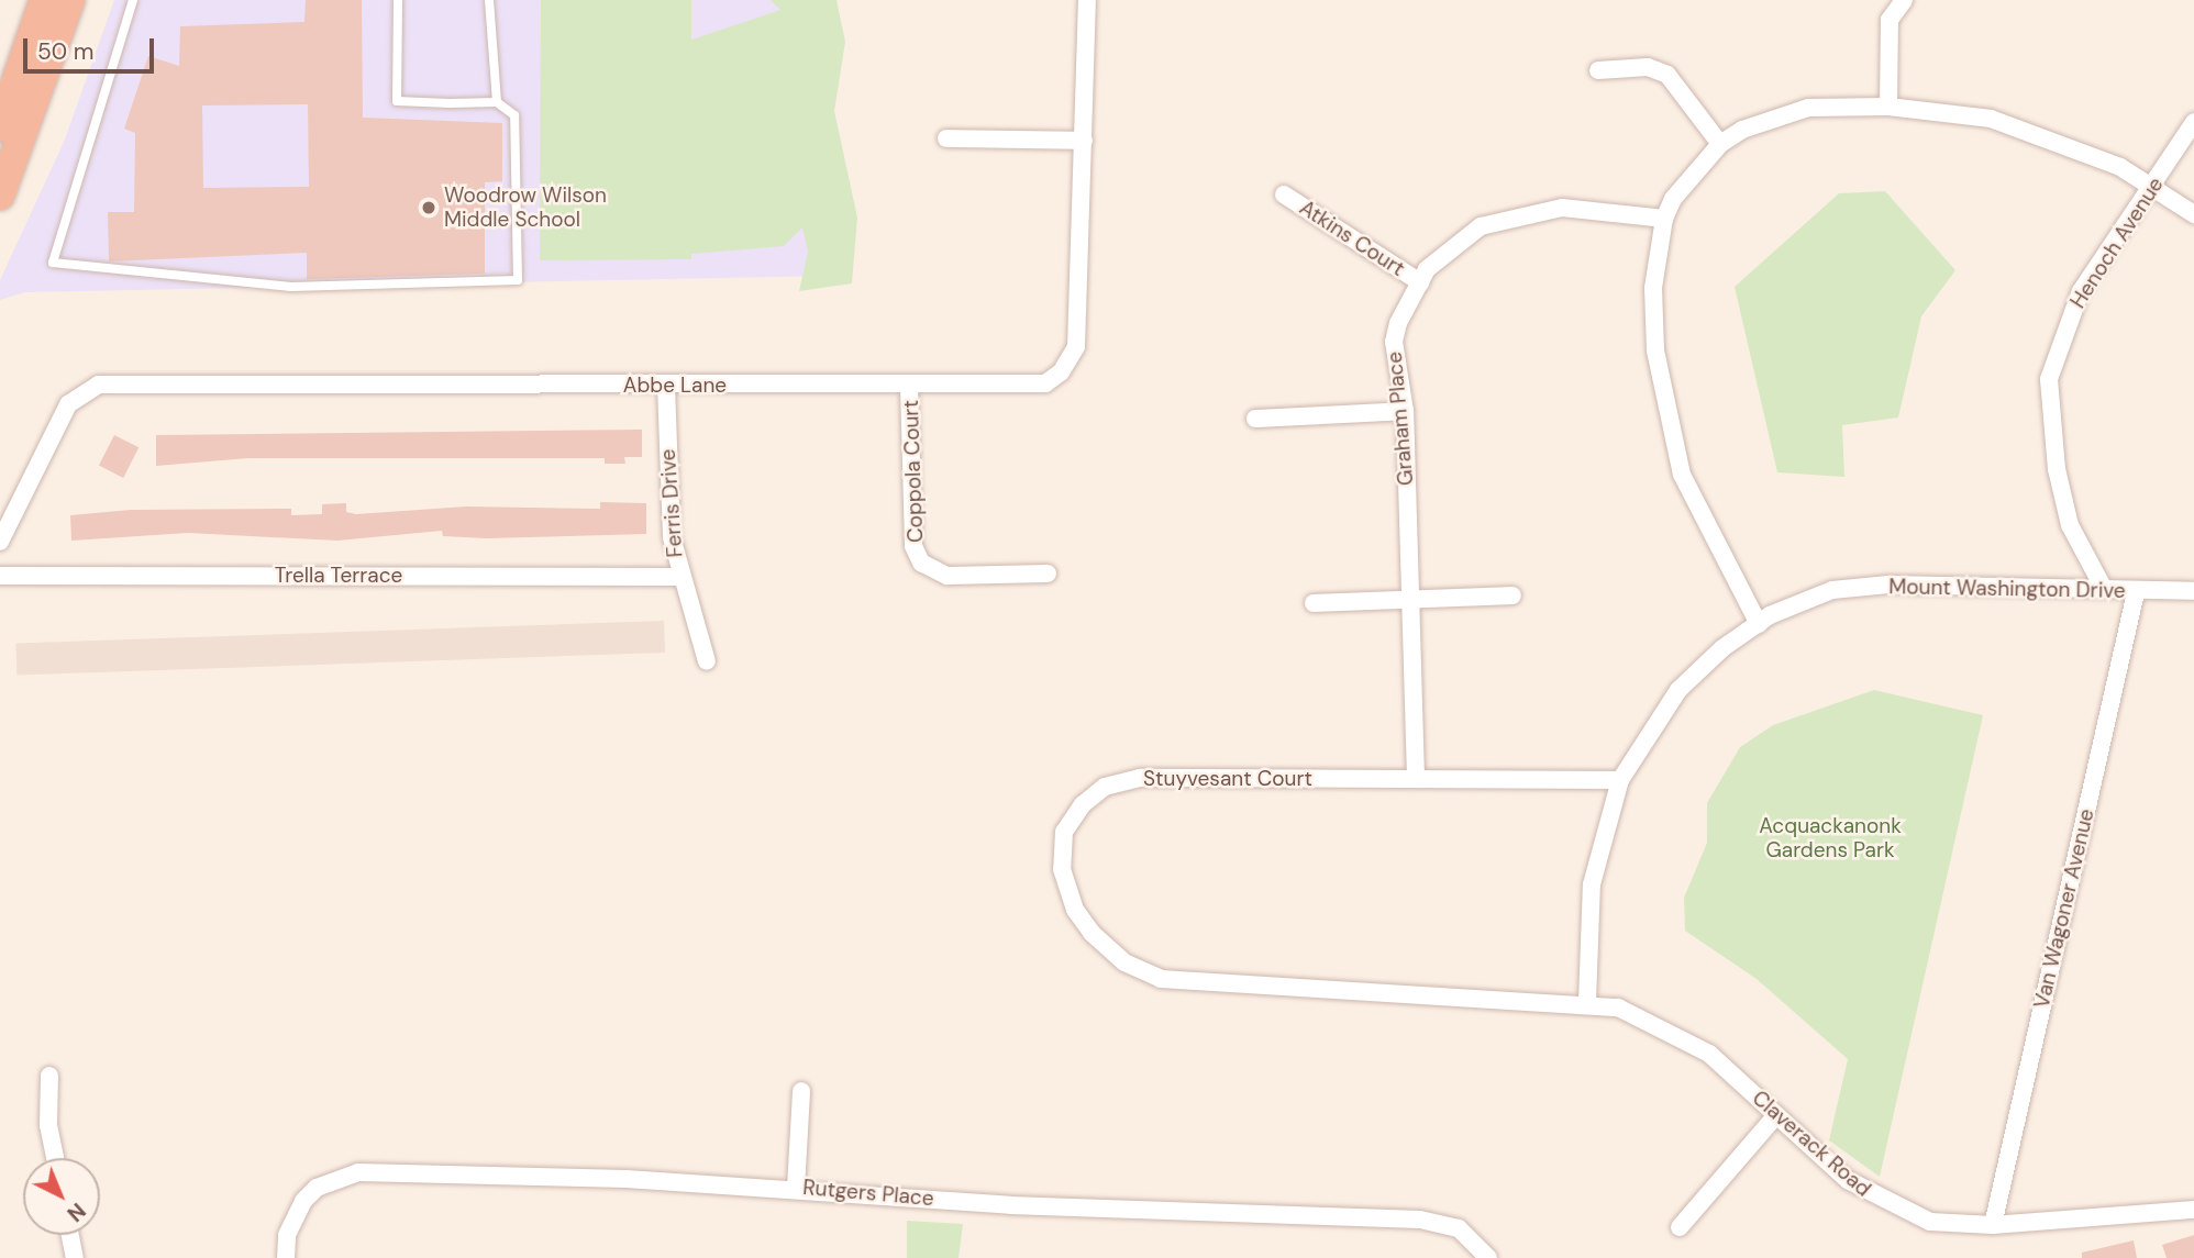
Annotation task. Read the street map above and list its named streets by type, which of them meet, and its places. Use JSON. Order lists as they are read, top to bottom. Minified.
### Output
{"streets":{"street":["Atkins Court","Henoch Avenue","Abbe Lane","Graham Place","Coppola Court","Ferris Drive","Trella Terrace","Mount Washington Drive","Stuyvesant Court","Van Wagoner Avenue","Claverack Road","Rutgers Place"]},"crossings":[["Atkins Court","Graham Place"],["Henoch Avenue","Mount Washington Drive"],["Abbe Lane","Coppola Court"],["Abbe Lane","Ferris Drive"],["Graham Place","Stuyvesant Court"],["Ferris Drive","Trella Terrace"],["Mount Washington Drive","Stuyvesant Court"],["Mount Washington Drive","Van Wagoner Avenue"],["Mount Washington Drive","Claverack Road"],["Stuyvesant Court","Claverack Road"],["Van Wagoner Avenue","Claverack Road"]],"parks":["Acquackanonk Gardens Park"],"places":["Woodrow Wilson Middle School"],"scale_bar":"50 m","north":"bottom right"}
